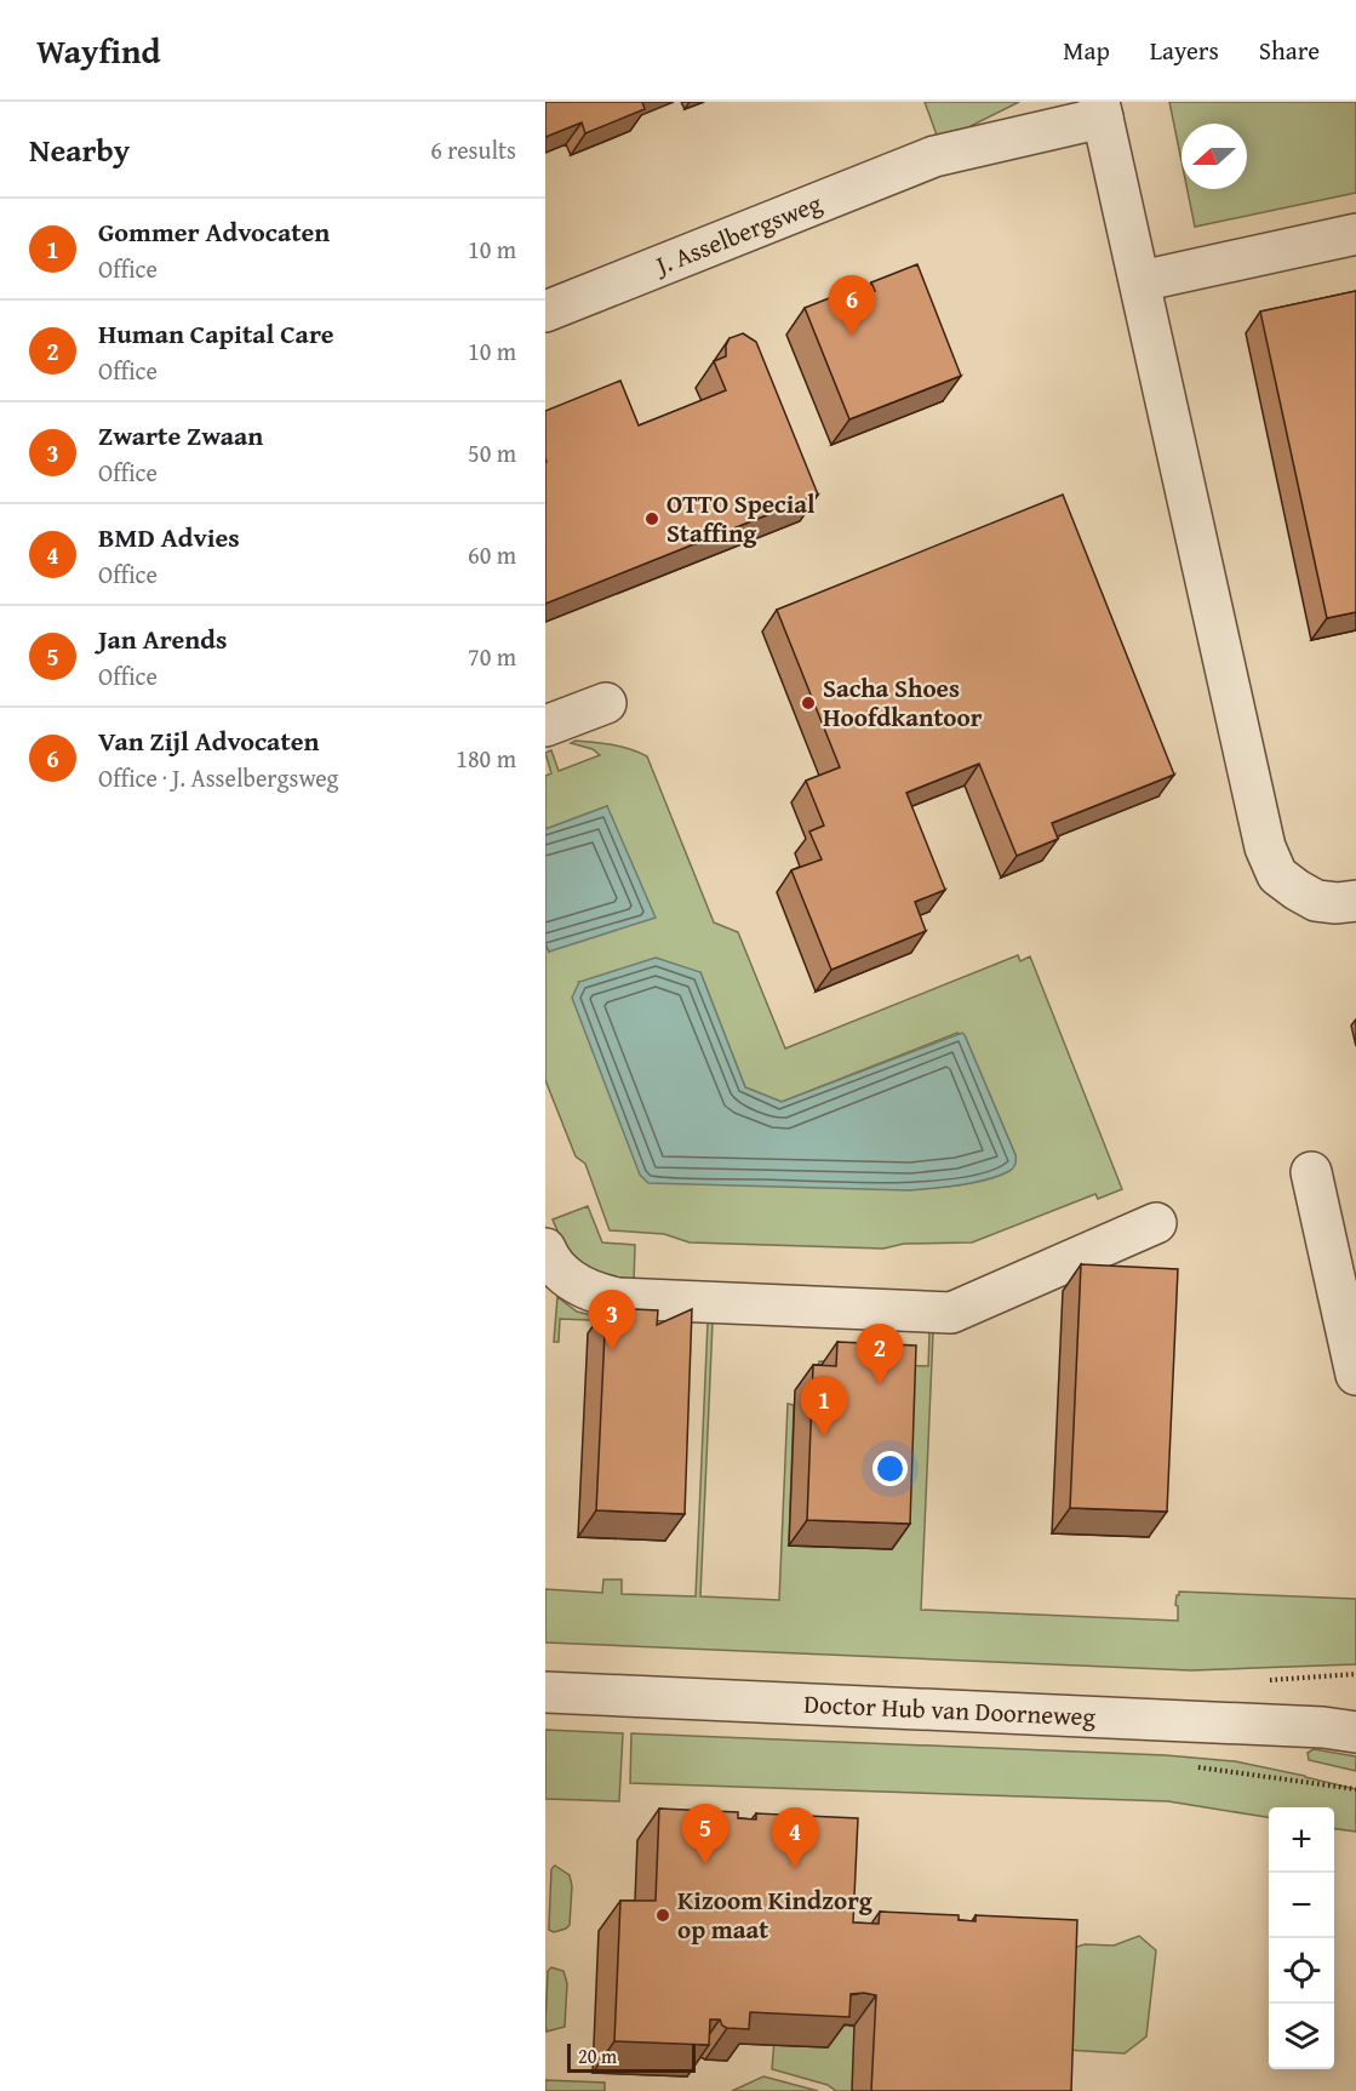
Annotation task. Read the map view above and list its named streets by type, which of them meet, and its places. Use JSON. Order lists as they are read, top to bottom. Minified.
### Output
{"streets":{"street":["J. Asselbergsweg","Doctor Hub van Doorneweg"]},"places":["OTTO Special Staffing","Sacha Shoes Hoofdkantoor","Kizoom Kindzorg op maat"],"scale_bar":"20 m","north":"left","page":{"header":"Wayfind","nav":["Map","Layers","Share"],"heading":["Nearby","6 results"],"list":[{"mark":"1","name":"Gommer Advocaten","note":"Office","value":"10 m"},{"mark":"2","name":"Human Capital Care","note":"Office","value":"10 m"},{"mark":"3","name":"Zwarte Zwaan","note":"Office","value":"50 m"},{"mark":"4","name":"BMD Advies","note":"Office","value":"60 m"},{"mark":"5","name":"Jan Arends","note":"Office","value":"70 m"},{"mark":"6","name":"Van Zijl Advocaten","note":"Office · J. Asselbergsweg","value":"180 m"}],"pins":["6","3","2","1","5","4"],"map_buttons":["+","−"],"scale":"20 m"}}
